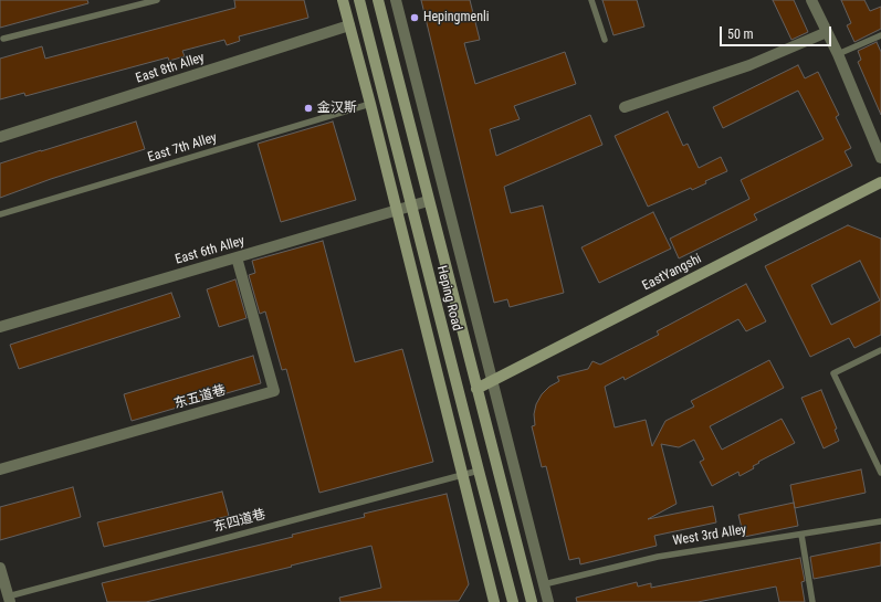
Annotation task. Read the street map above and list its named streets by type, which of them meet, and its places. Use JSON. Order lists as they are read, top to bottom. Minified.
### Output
{"streets":{"main road":["EastYangshi","Heping Road"],"street":["East 8th Alley","East 6th Alley","东五道巷"],"lane":["East 7th Alley","东四道巷","West 3rd Alley"]},"crossings":[["East 6th Alley","Heping Road"],["East 6th Alley","东五道巷"],["EastYangshi","Heping Road"],["Heping Road","东四道巷"]],"places":["Hepingmenli","金汉斯"],"scale_bar":"50 m"}
